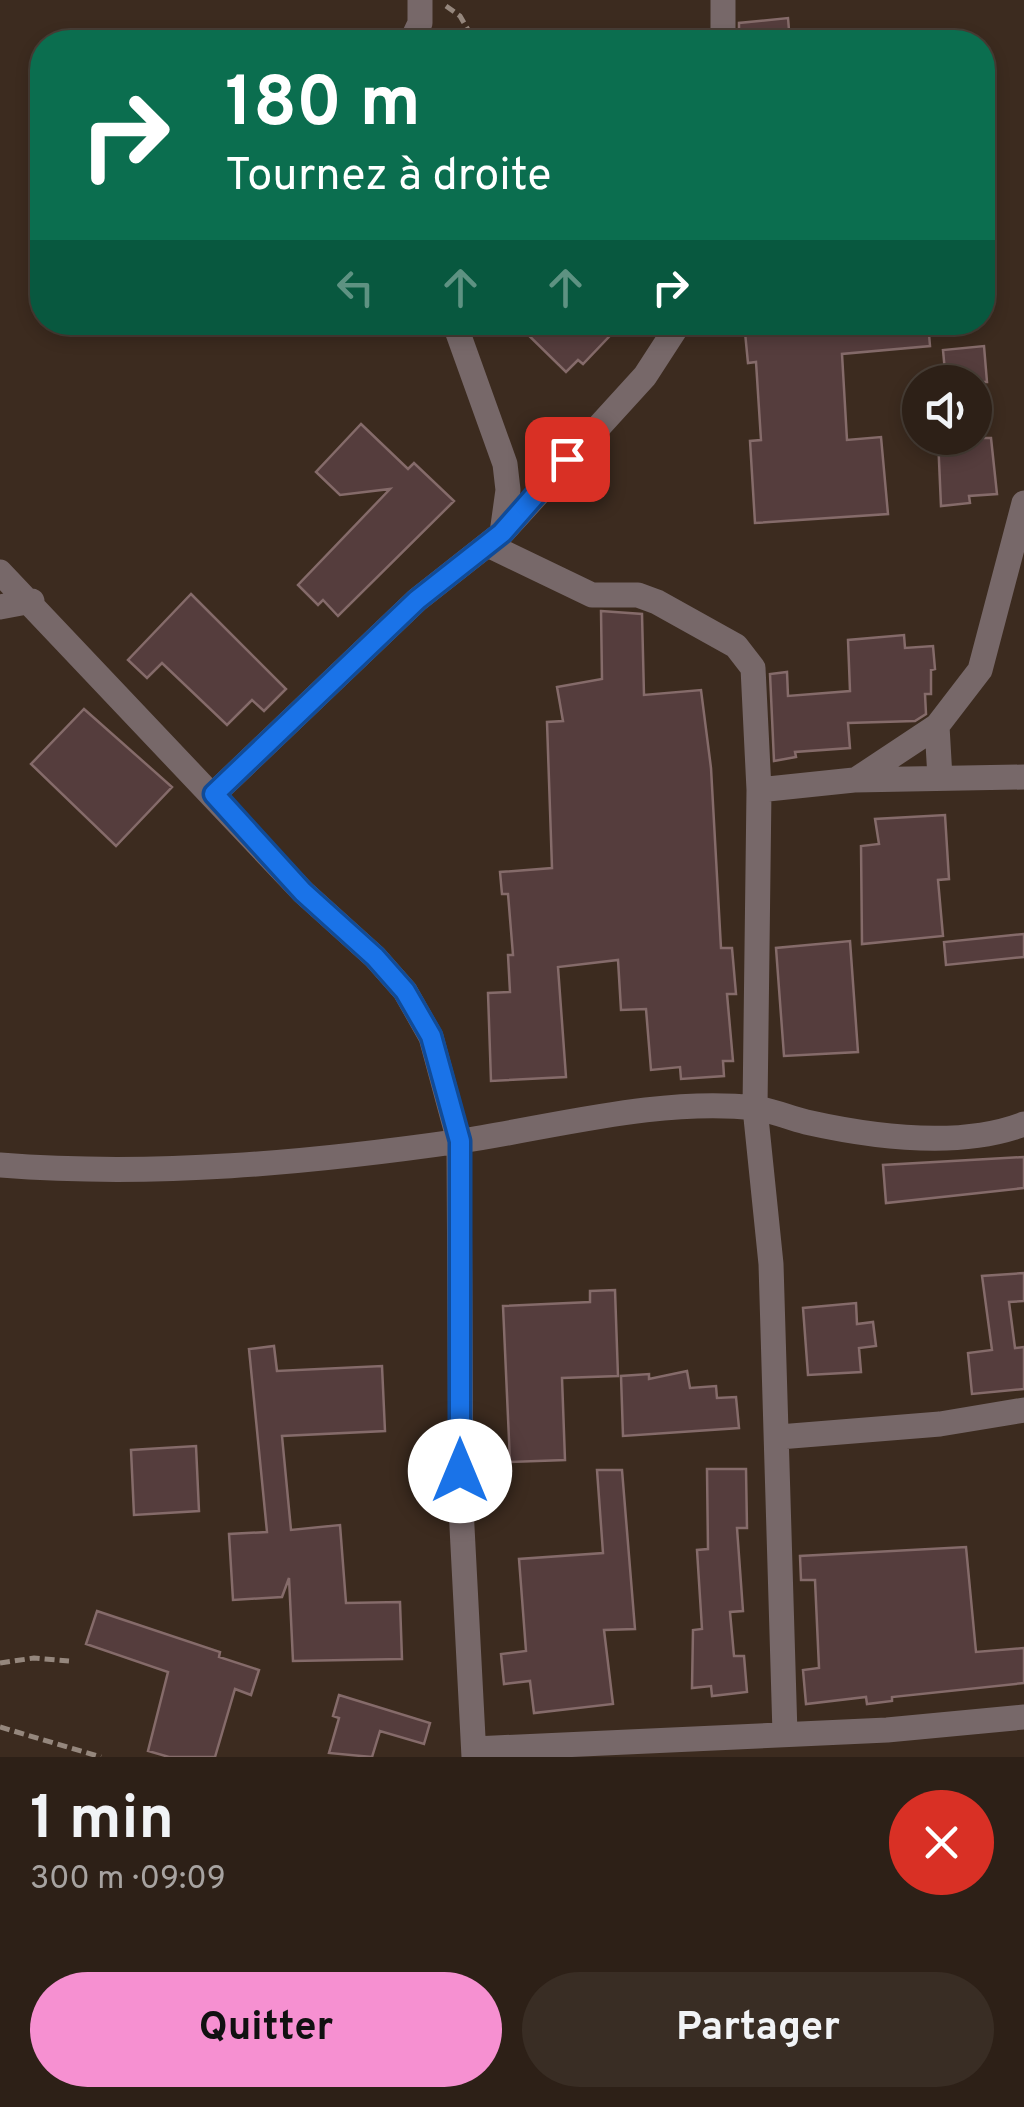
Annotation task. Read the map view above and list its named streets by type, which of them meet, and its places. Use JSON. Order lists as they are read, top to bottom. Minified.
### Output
{"page":{"turn":["180 m","Tournez à droite"],"heading":["1 min","300 m · 09:09"],"buttons":["Quitter","Partager"]}}
